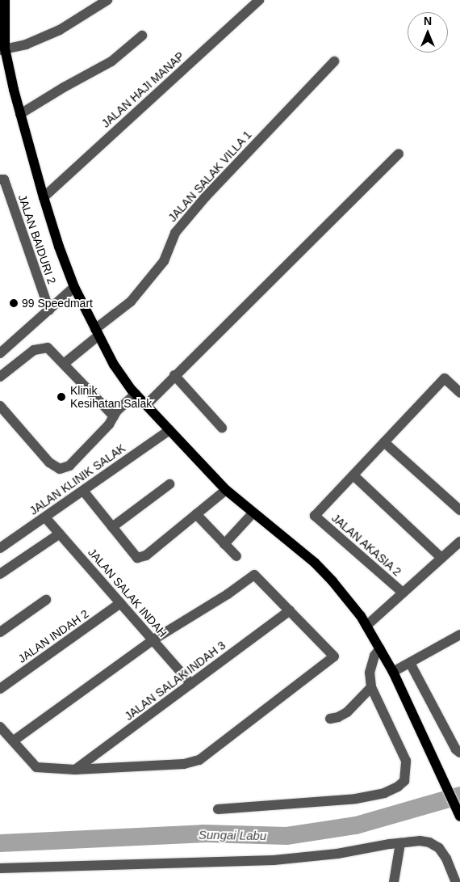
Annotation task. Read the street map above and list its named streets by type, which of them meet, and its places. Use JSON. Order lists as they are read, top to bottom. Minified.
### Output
{"streets":{"street":["JALAN HAJI MANAP","JALAN SALAK VILLA 1","JALAN BAIDURI 2","JALAN KLINIK SALAK","JALAN AKASIA 2","JALAN SALAK INDAH","JALAN INDAH 2","JALAN SALAK INDAH 3"]},"crossings":[["JALAN KLINIK SALAK","JALAN SALAK INDAH"],["JALAN SALAK INDAH","JALAN INDAH 2"],["JALAN SALAK INDAH","JALAN SALAK INDAH 3"]],"water":["Sungai Labu"],"places":["99 Speedmart","Klinik Kesihatan Salak"],"north":"top"}
